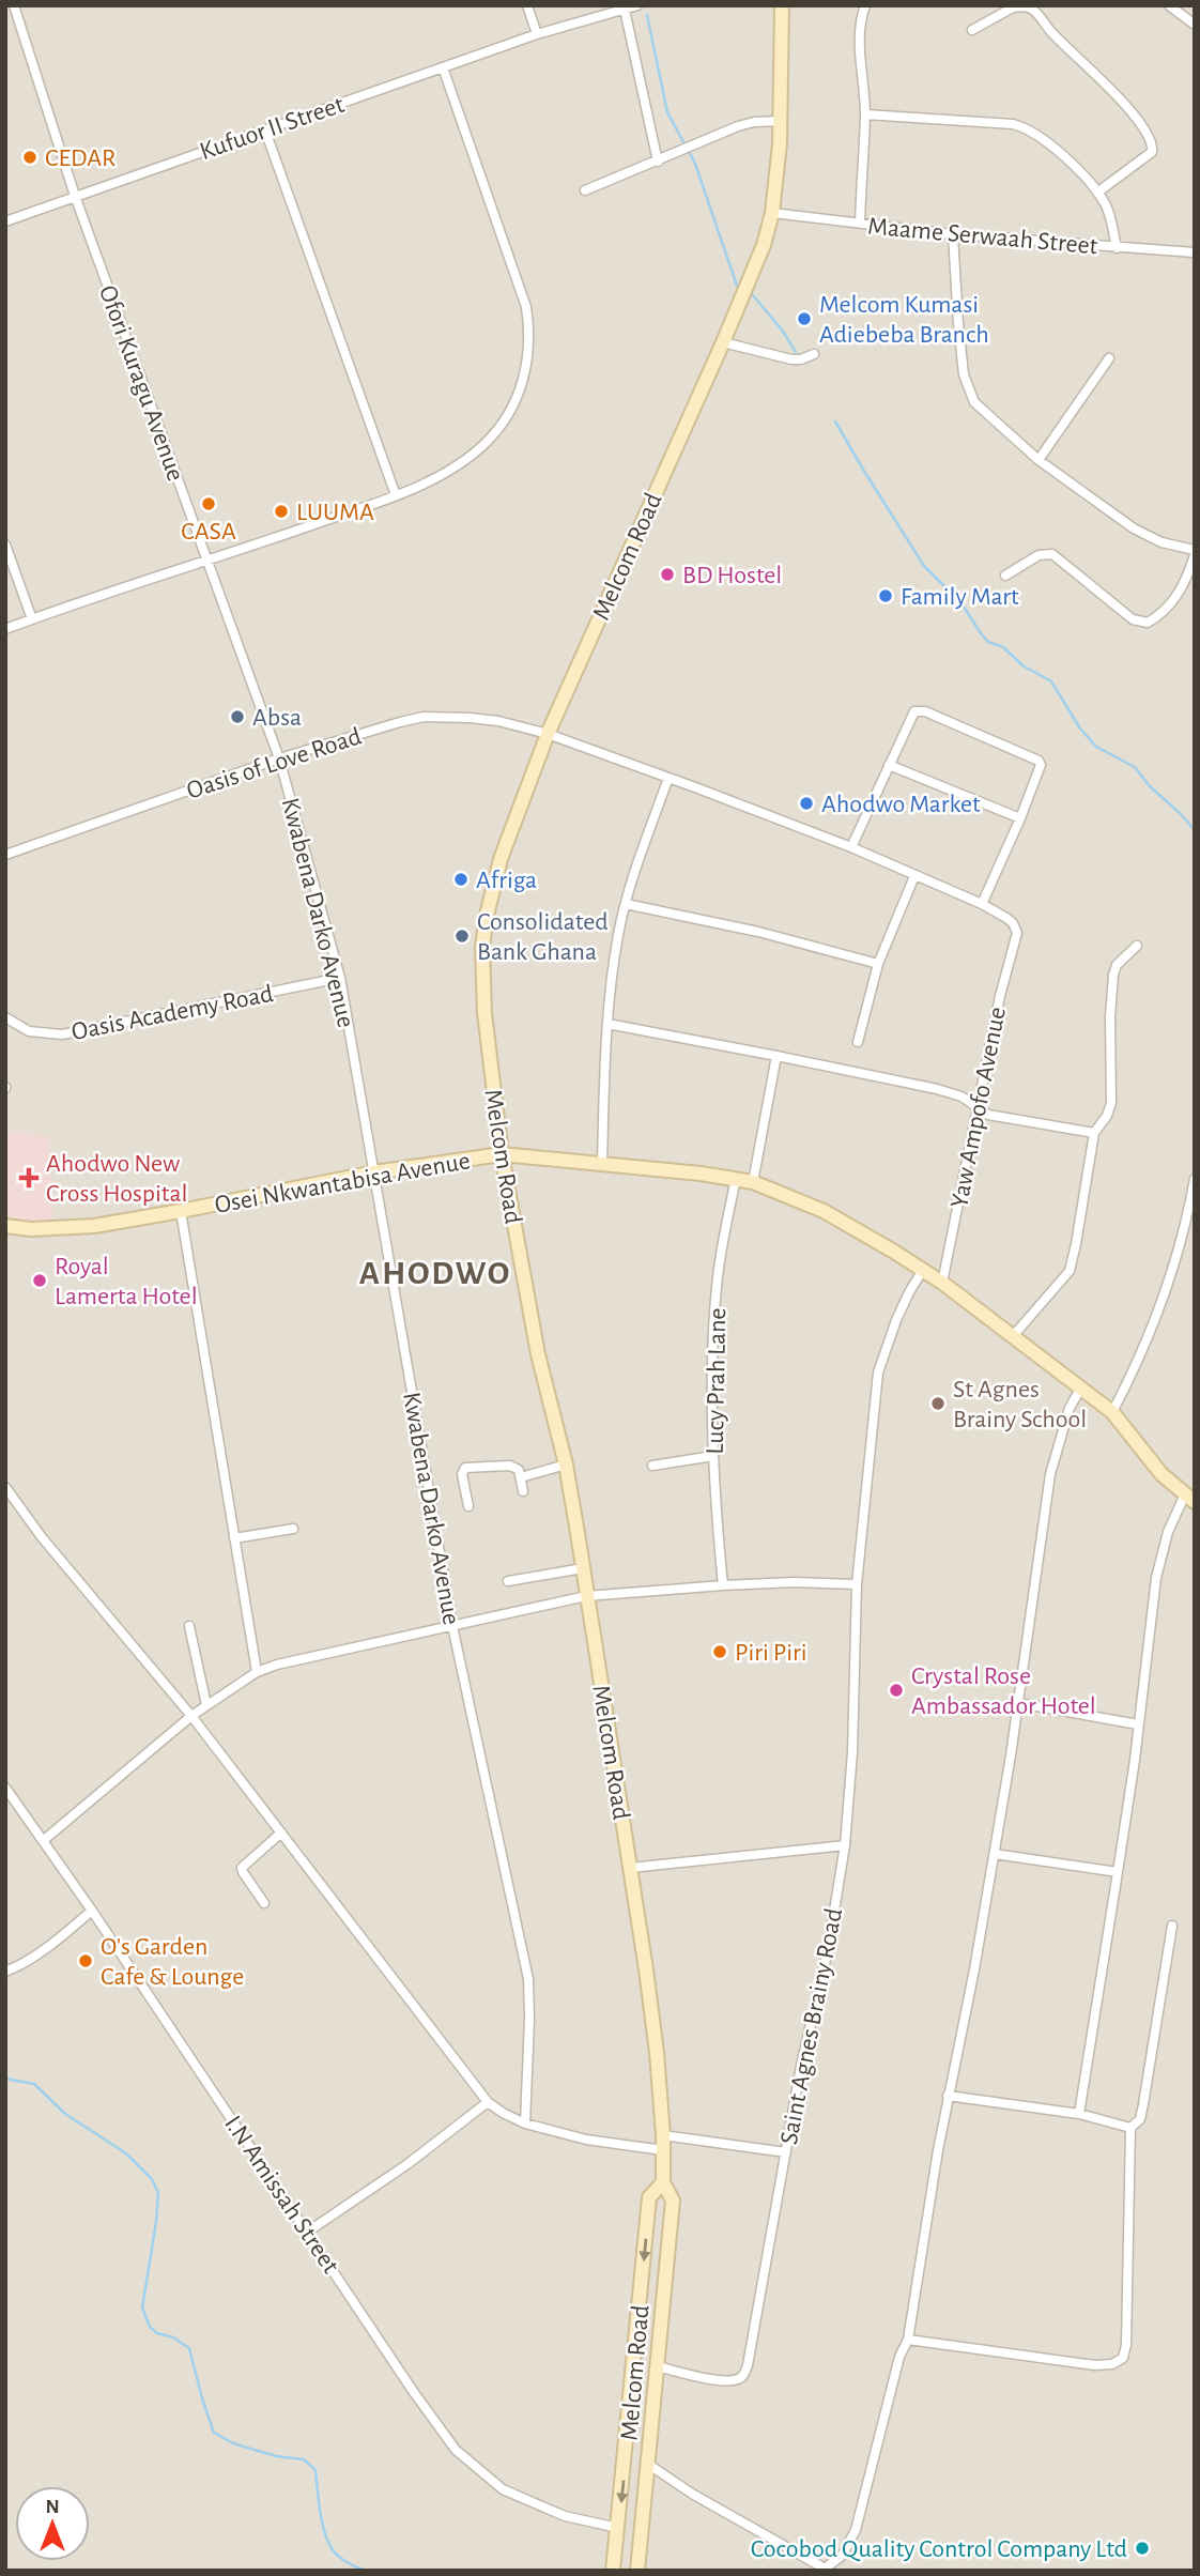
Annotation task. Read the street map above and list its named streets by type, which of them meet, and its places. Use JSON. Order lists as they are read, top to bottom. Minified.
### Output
{"streets":{"main road":["Melcom Road","Osei Nkwantabisa Avenue"],"street":["Kufuor II Street","Maame Serwaah Street","Ofori Kuragu Avenue","Oasis of Love Road","Kwabena Darko Avenue","Oasis Academy Road","Yaw Ampofo Avenue","Lucy Prah Lane","Saint Agnes Brainy Road","I.N Amissah Street"]},"crossings":[["Kufuor II Street","Ofori Kuragu Avenue"],["Maame Serwaah Street","Melcom Road"],["Ofori Kuragu Avenue","Oasis of Love Road"],["Ofori Kuragu Avenue","Kwabena Darko Avenue"],["Melcom Road","Oasis of Love Road"],["Melcom Road","Osei Nkwantabisa Avenue"],["Melcom Road","I.N Amissah Street"],["Oasis of Love Road","Kwabena Darko Avenue"],["Oasis of Love Road","Yaw Ampofo Avenue"],["Kwabena Darko Avenue","Oasis Academy Road"],["Kwabena Darko Avenue","Osei Nkwantabisa Avenue"],["Yaw Ampofo Avenue","Osei Nkwantabisa Avenue"],["Osei Nkwantabisa Avenue","Lucy Prah Lane"],["Osei Nkwantabisa Avenue","Saint Agnes Brainy Road"]],"districts":["AHODWO"],"places":{"other":["CEDAR","Melcom Kumasi Adiebeba Branch","CASA","LUUMA","BD Hostel","Family Mart","Absa","Ahodwo Market","Afriga","Consolidated Bank Ghana","Royal Lamerta Hotel","St Agnes Brainy School","Piri Piri","Crystal Rose Ambassador Hotel","O's Garden Cafe & Lounge","Cocobod Quality Control Company Ltd"],"health":["Ahodwo New Cross Hospital"]},"north":"top"}
